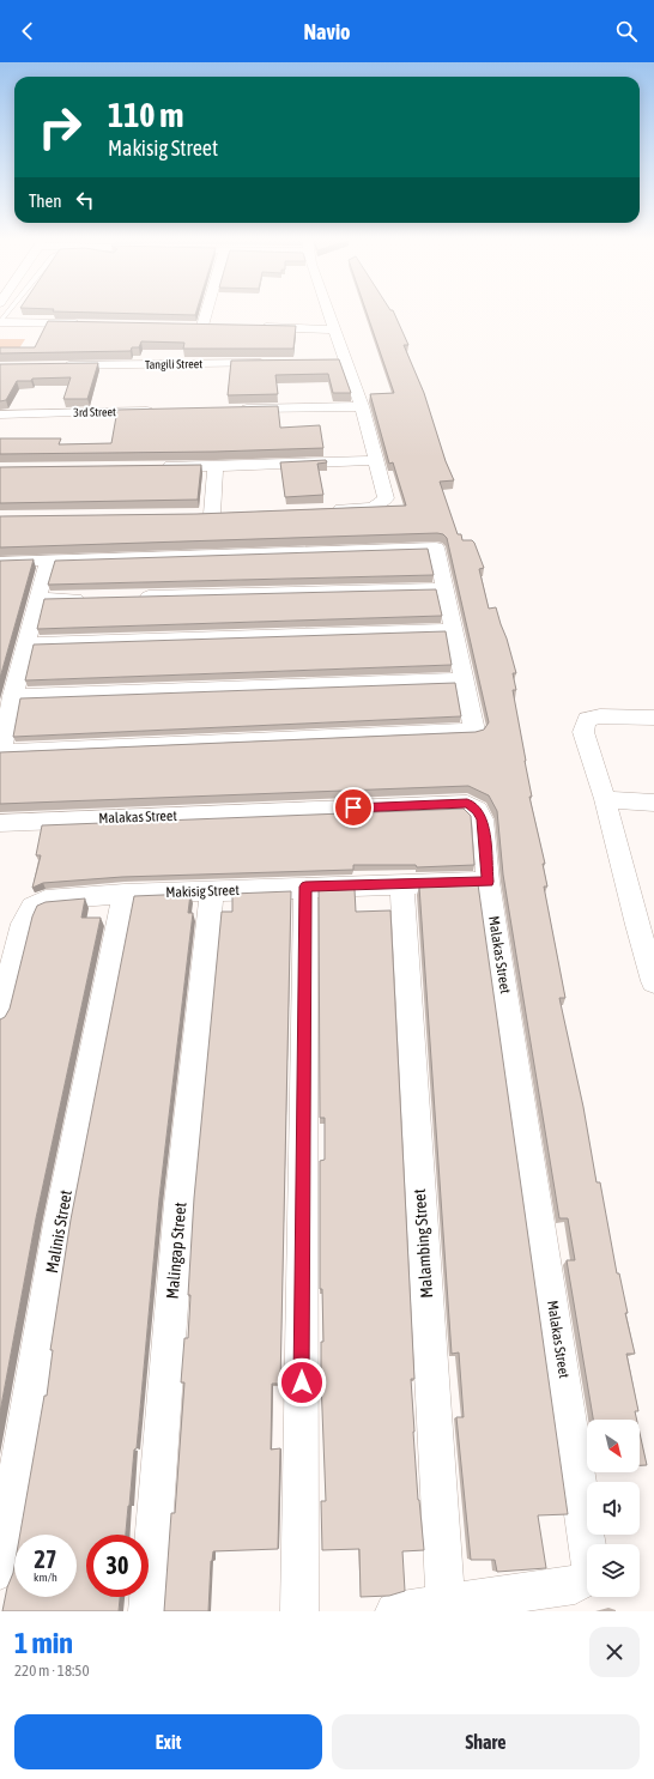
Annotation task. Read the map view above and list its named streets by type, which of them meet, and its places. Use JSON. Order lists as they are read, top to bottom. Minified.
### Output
{"streets":{"street":["Tangili Street","3rd Street","Malakas Street","Makisig Street","Malinis Street","Malambing Street","Malingap Street"]},"crossings":[["Malakas Street","Makisig Street"],["Malakas Street","Malambing Street"],["Makisig Street","Malinis Street"],["Makisig Street","Malambing Street"],["Makisig Street","Malingap Street"]],"north":"bottom right","page":{"header":"Navio","turn":["110 m","Makisig Street"],"then":"Then","speed":"27 km/h","limit":"30","heading":["1 min","220 m · 18:50"],"buttons":["Exit","Share"]}}
